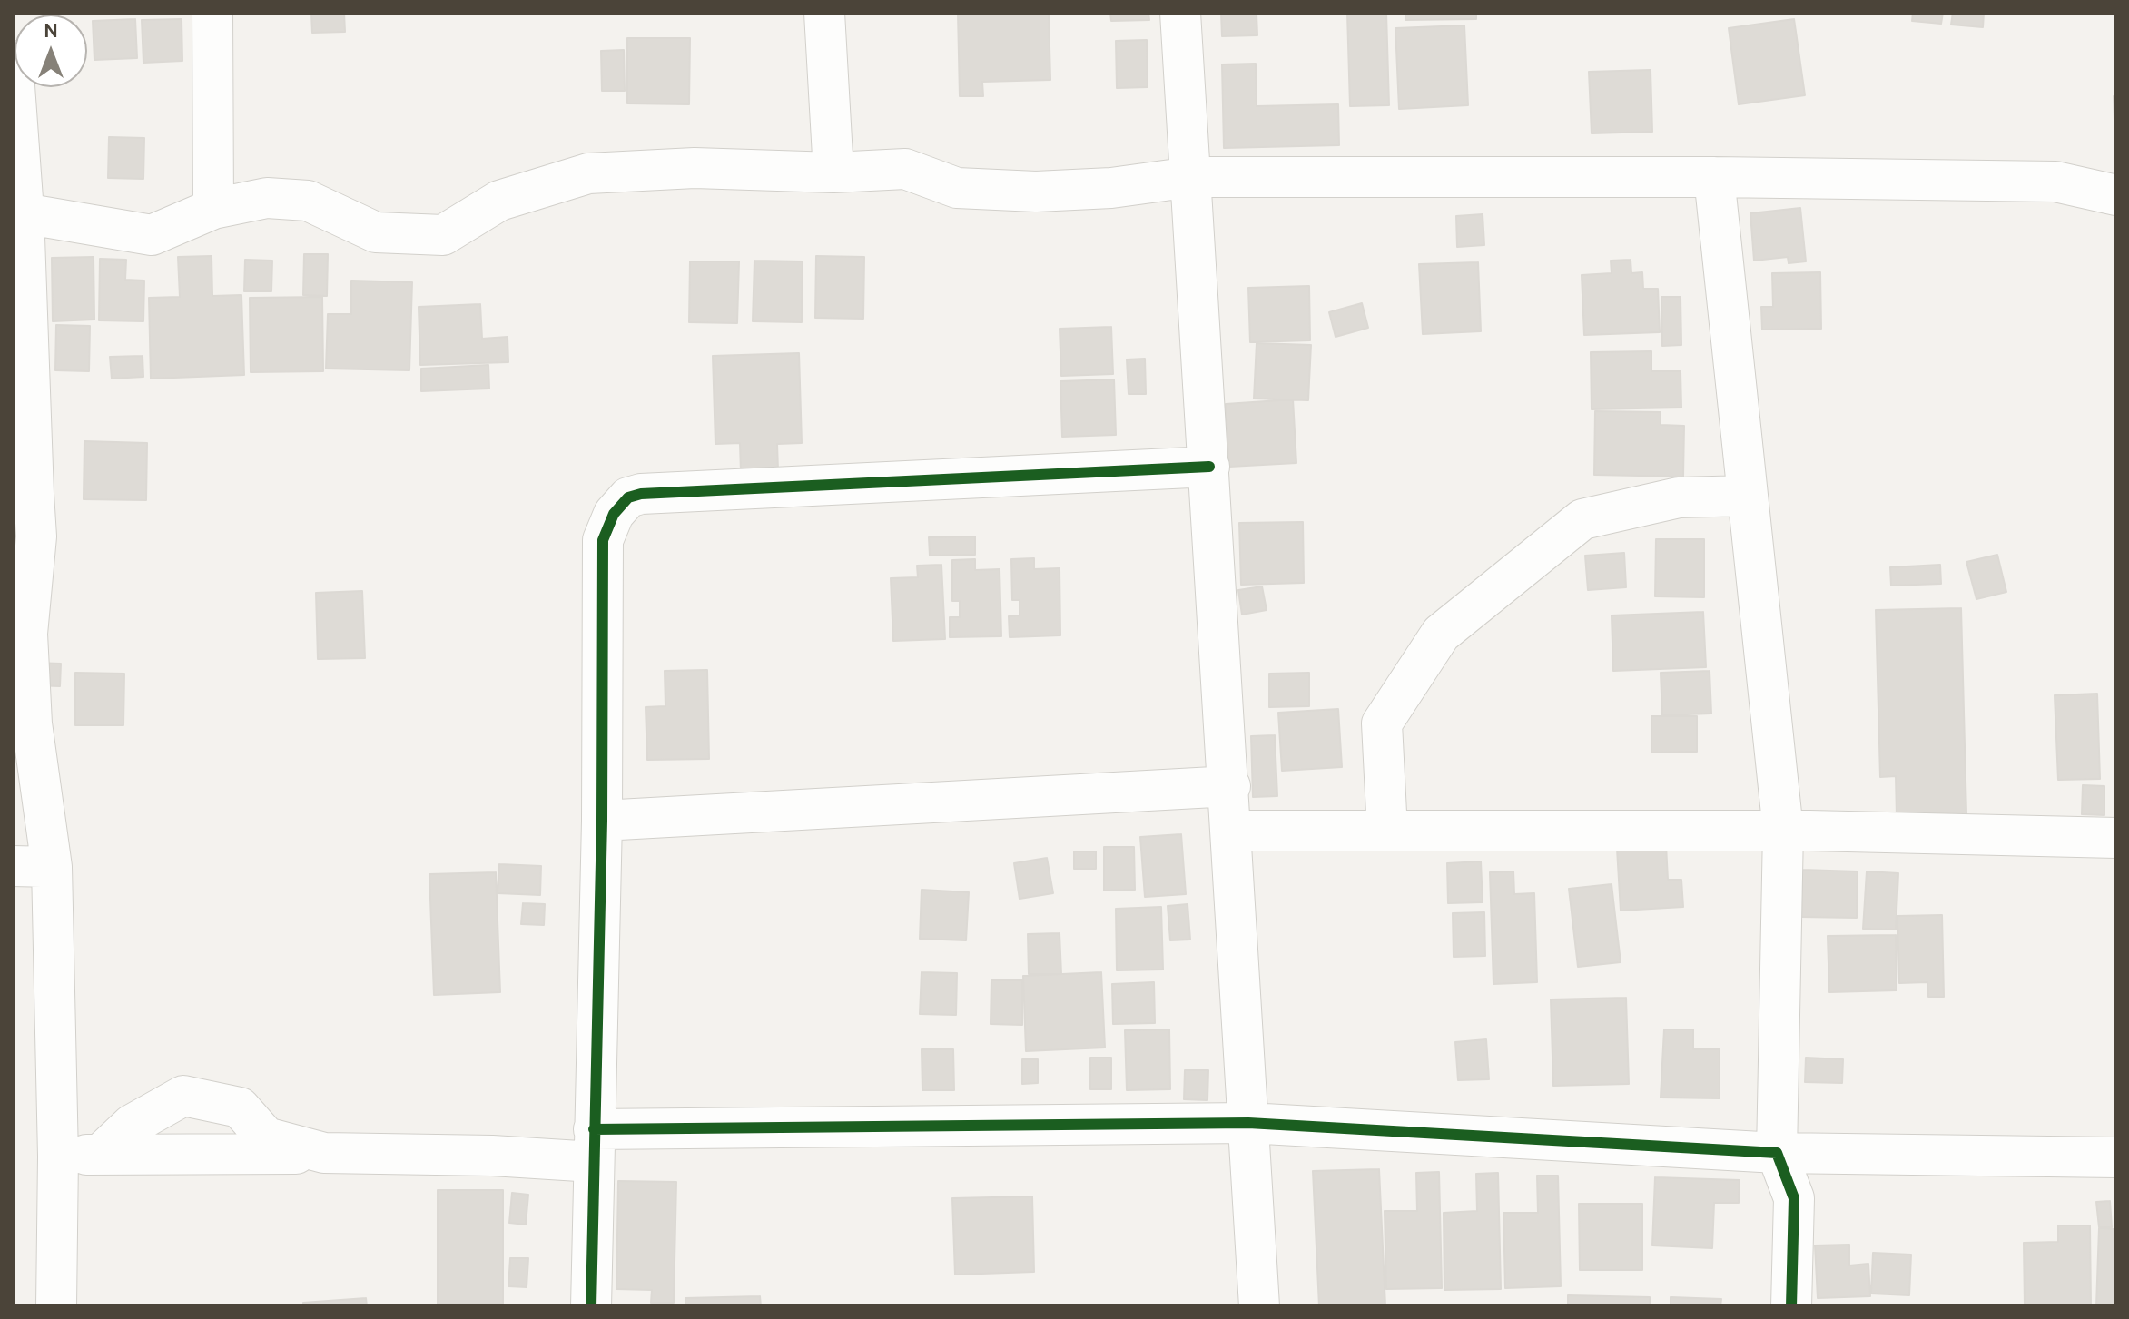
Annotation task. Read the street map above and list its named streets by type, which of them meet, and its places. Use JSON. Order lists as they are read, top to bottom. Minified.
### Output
{"north":"top"}
